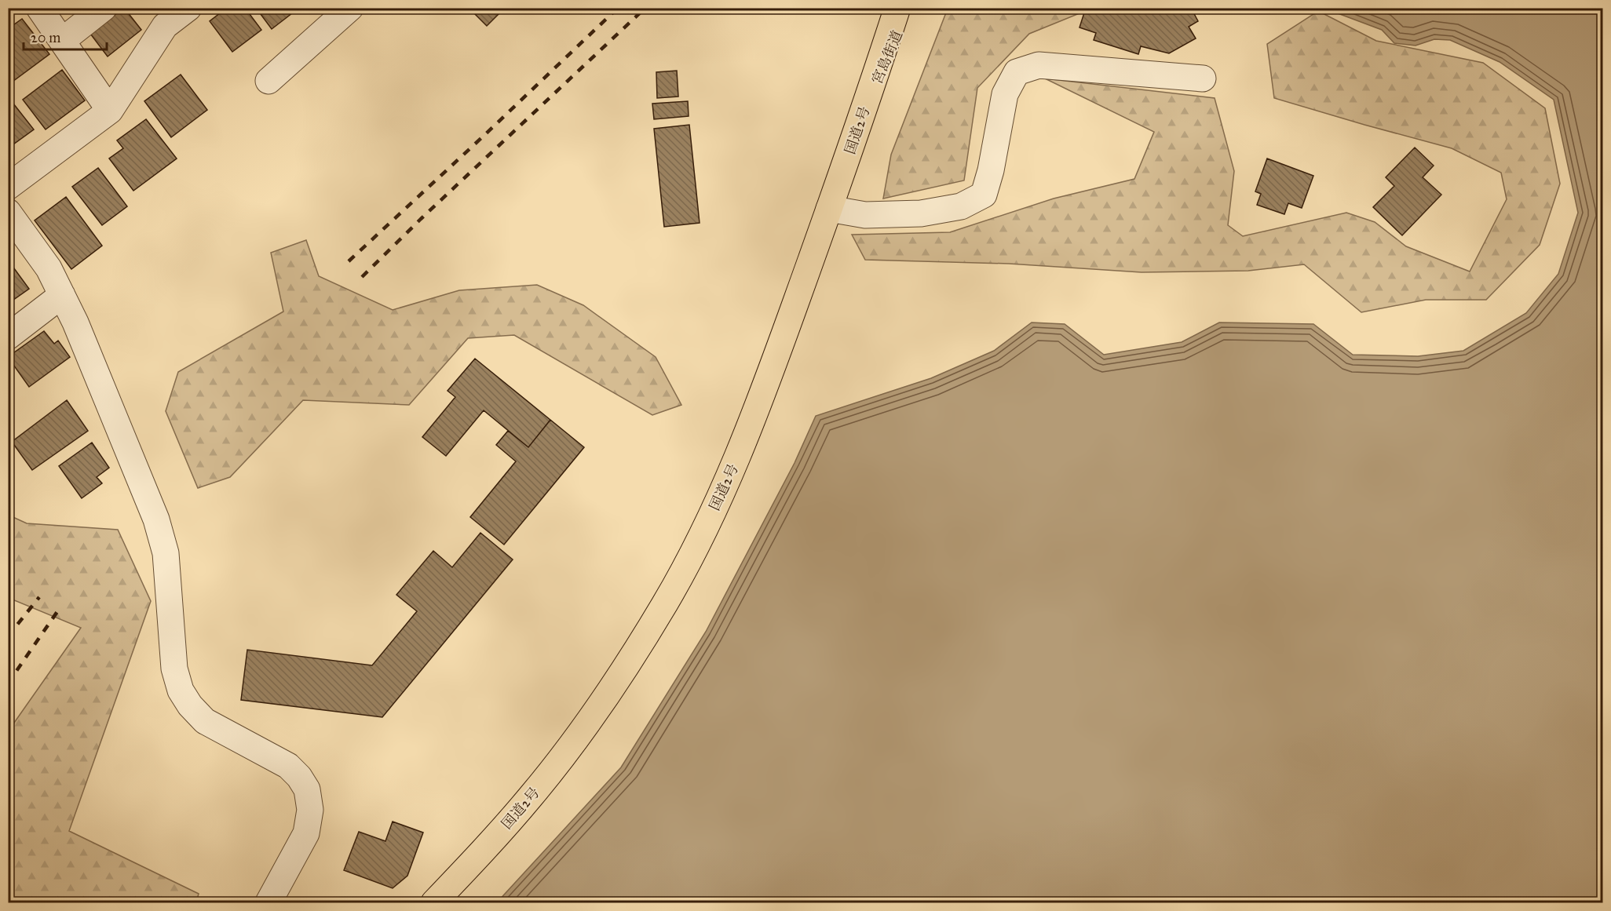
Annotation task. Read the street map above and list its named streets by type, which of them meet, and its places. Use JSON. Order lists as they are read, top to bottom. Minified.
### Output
{"streets":{"highway":["宮島街道","国道2号"]},"crossings":[["宮島街道","国道2号"]],"scale_bar":"20 m"}
